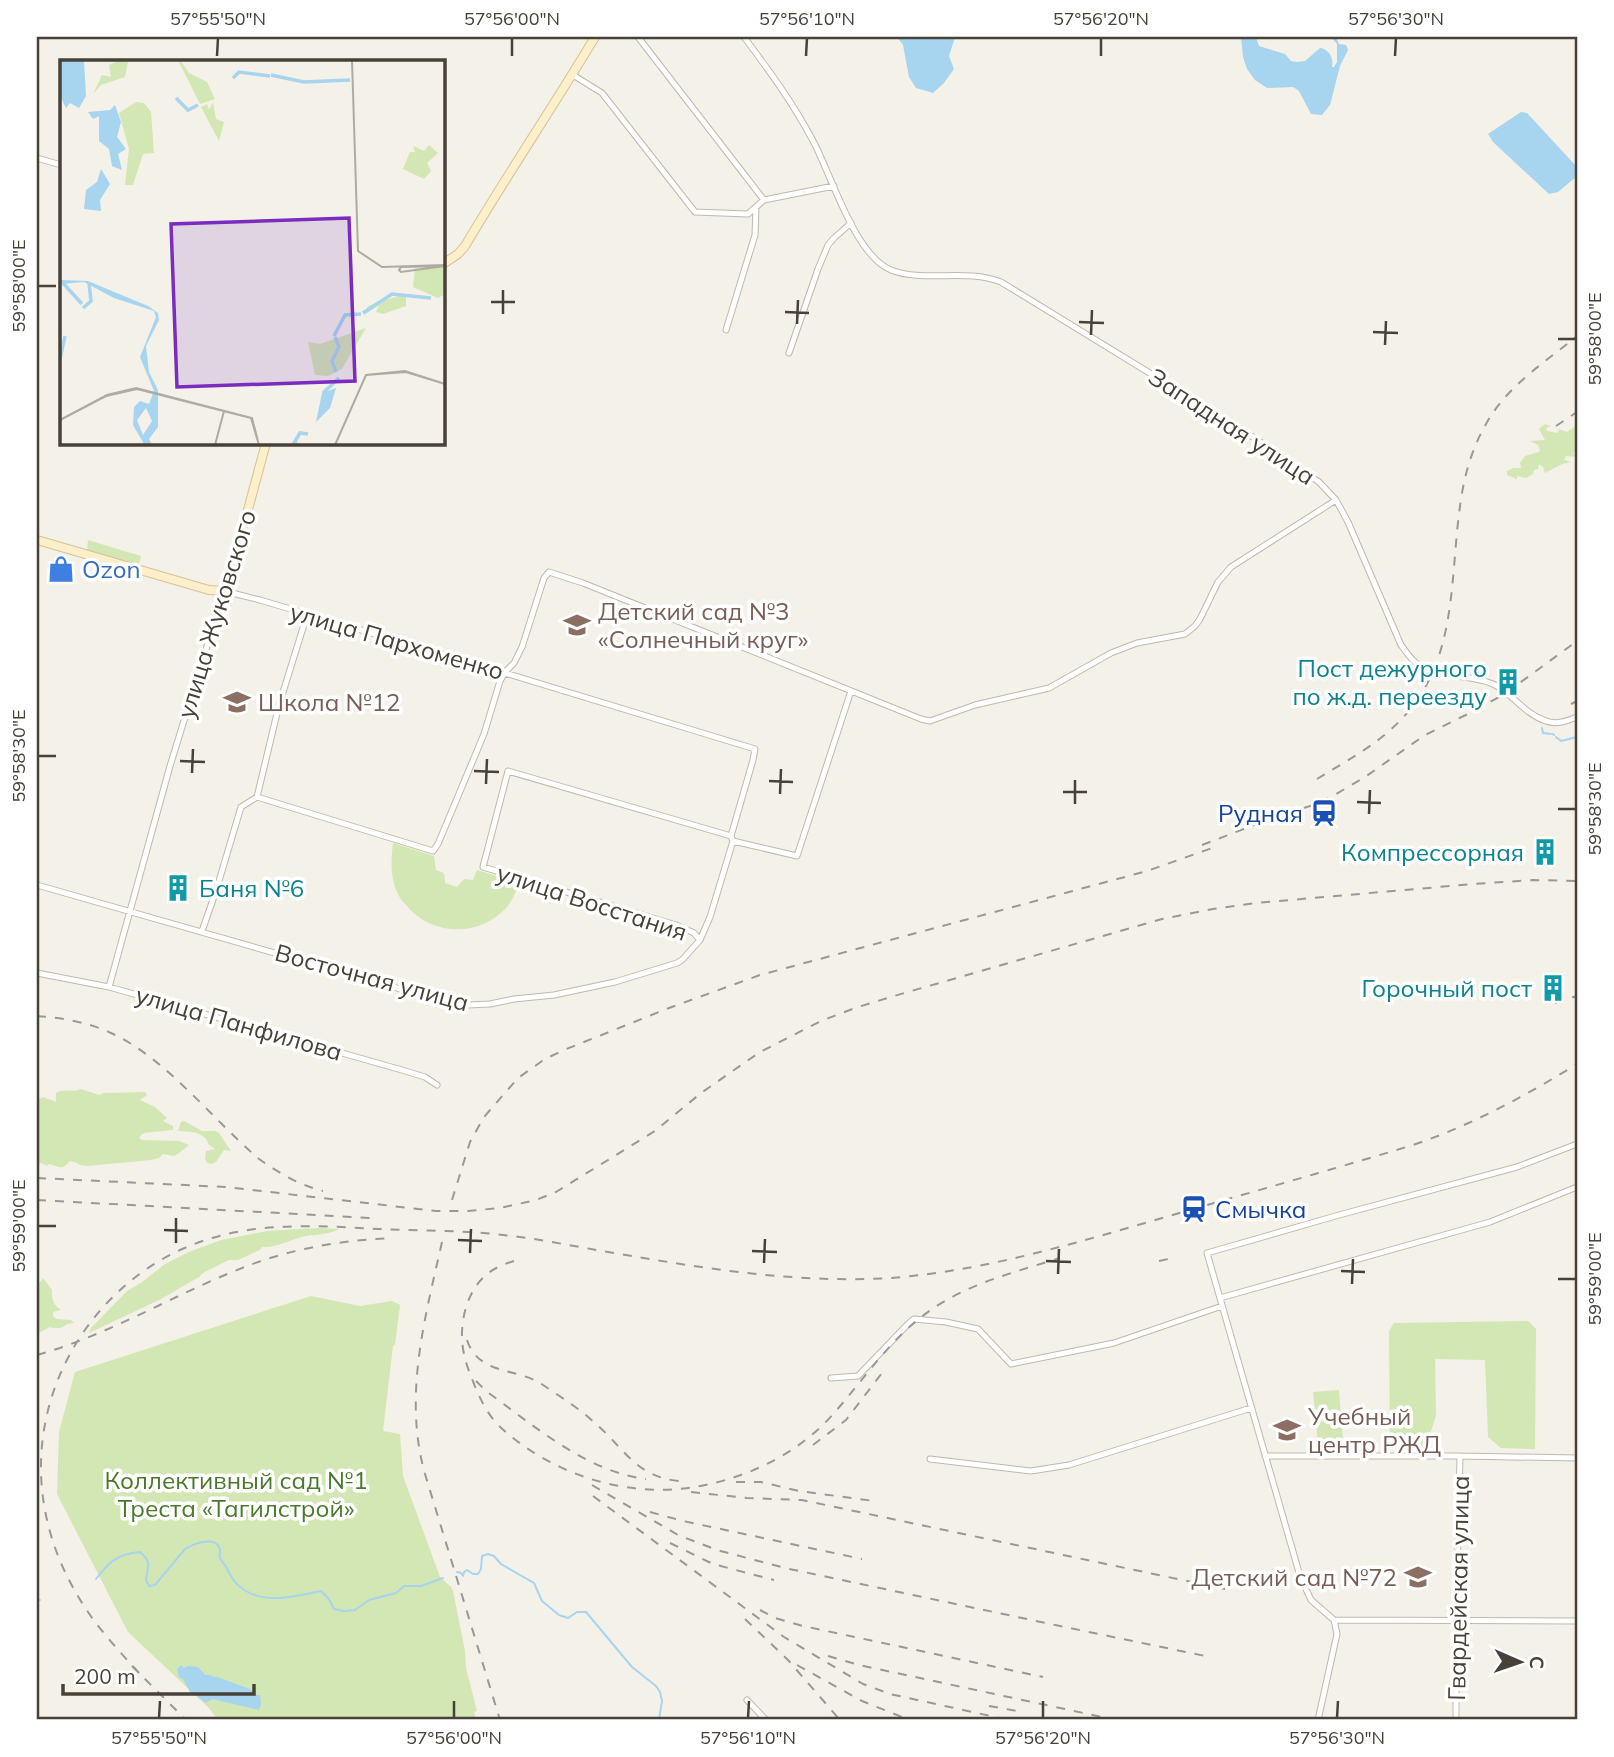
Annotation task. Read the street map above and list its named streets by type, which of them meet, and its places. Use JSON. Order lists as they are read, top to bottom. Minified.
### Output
{"streets":{"street":["Западная улица","улица Жуковского","улица Пархоменко","улица Восстания","Восточная улица","улица Панфилова","Гвардейская улица"]},"crossings":[["улица Жуковского","улица Пархоменко"],["улица Жуковского","Восточная улица"],["улица Жуковского","улица Панфилова"],["улица Пархоменко","улица Восстания"],["улица Восстания","Восточная улица"]],"parks":["Коллективный сад №1 Треста «Тагилстрой»"],"places":{"shop":["Ozon"],"school or university":["Детский сад №3 «Солнечный круг»","Школа №12","Учебный центр РЖД","Детский сад №72"],"building":["Пост дежурного по ж.д. переезду","Компрессорная","Баня №6","Горочный пост"],"station":["Рудная","Смычка"]},"scale_bar":"200 m","north":"right","coordinates":["57°55'50\"N","57°56'00\"N","57°56'10\"N","57°56'20\"N","57°56'30\"N","59°58'00\"E","59°58'30\"E","59°59'00\"E"]}
